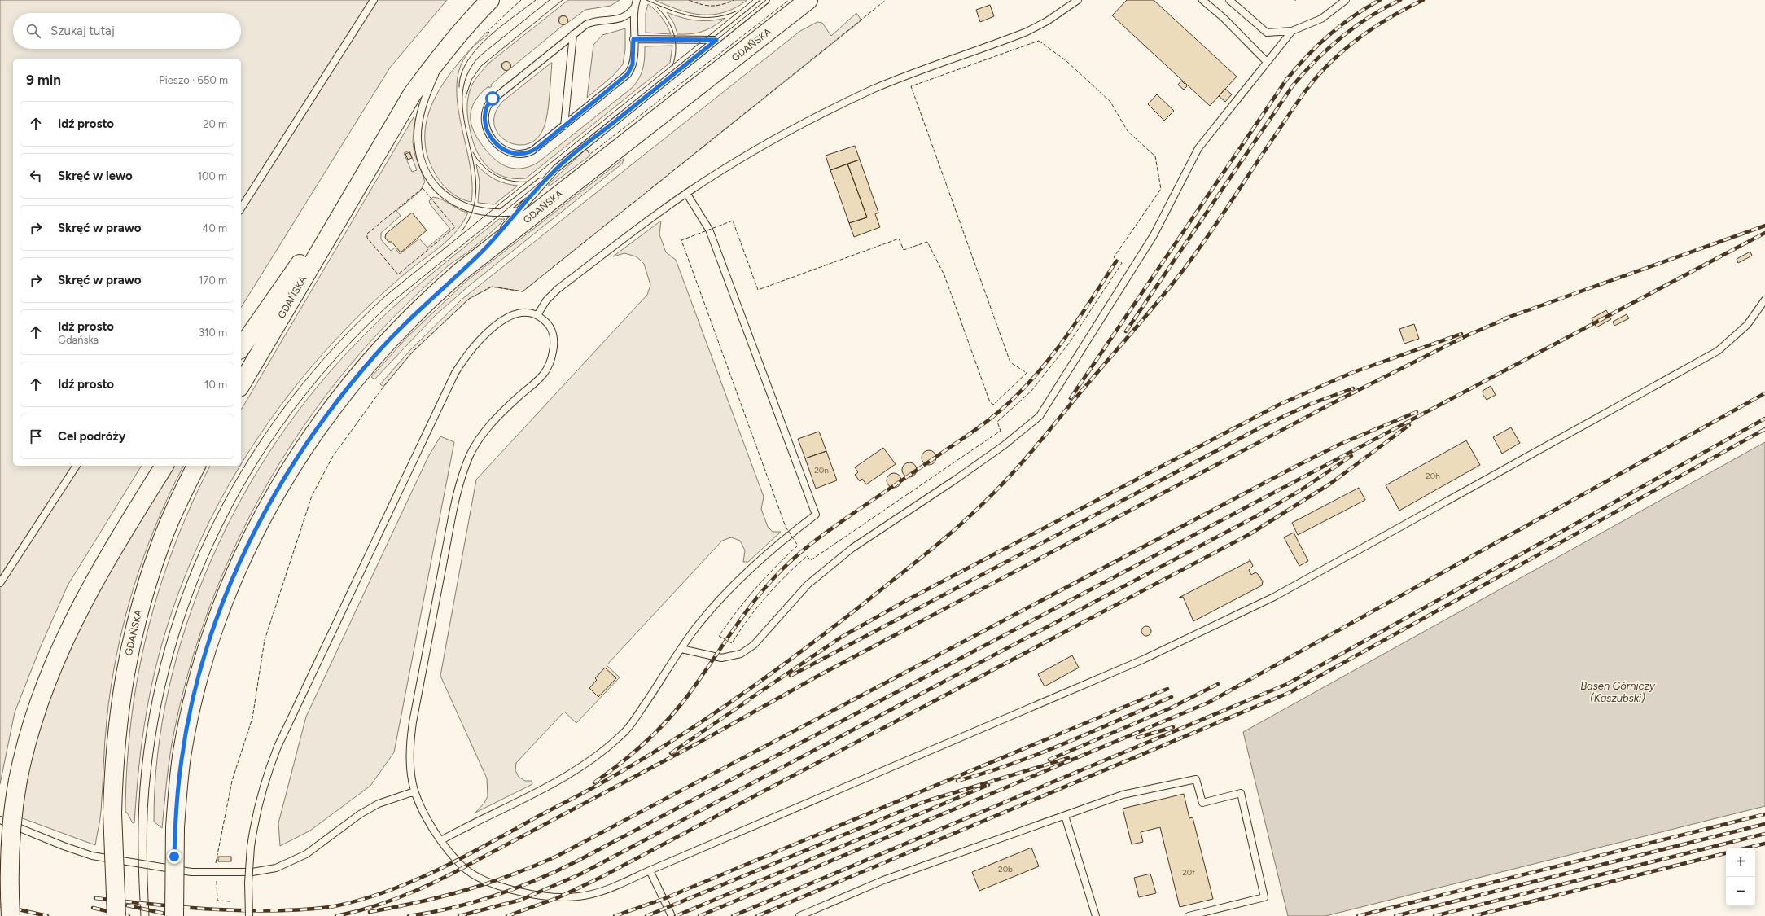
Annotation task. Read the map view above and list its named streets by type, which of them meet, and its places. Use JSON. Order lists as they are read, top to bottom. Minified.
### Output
{"streets":{"main road":["GDAŃSKA"]},"water":["Basen Górniczy (Kaszubski)"],"house_numbers":["20n","20h","20b","20f"],"page":{"search":"Szukaj tutaj","heading":["9 min","Pieszo · 650 m"],"list":[["Idź prosto","20 m"],["Skręć w lewo","100 m"],["Skręć w prawo","40 m"],["Skręć w prawo","170 m"],["Idź prosto","Gdańska","310 m"],["Idź prosto","10 m"],"Cel podróży"],"map_buttons":["+","−"]}}
